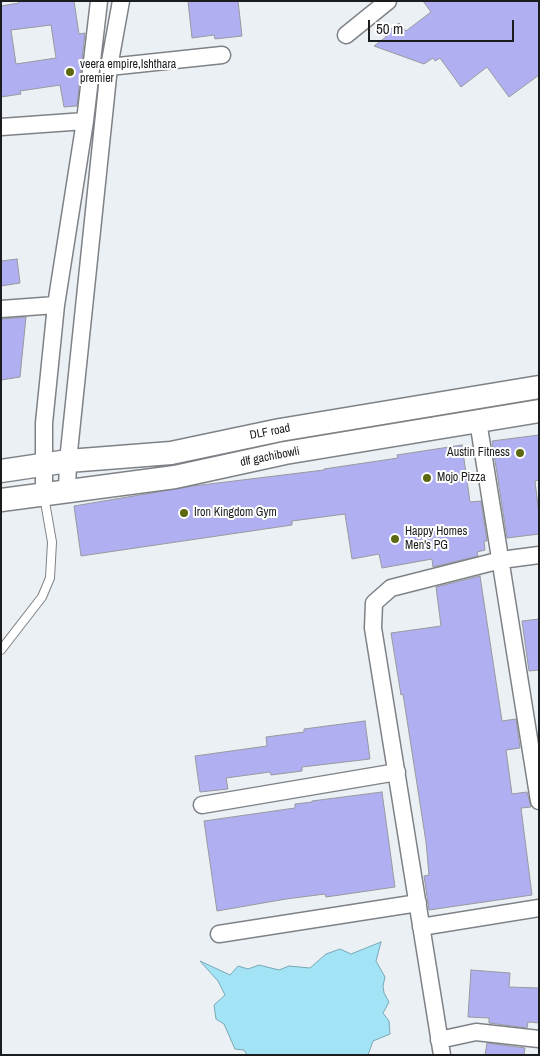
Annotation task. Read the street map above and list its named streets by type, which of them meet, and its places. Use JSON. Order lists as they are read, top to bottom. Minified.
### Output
{"streets":{"main road":["DLF road","dlf gachibowli"]},"places":["veera empire,Ishthara premier","Austin Fitness","Mojo Pizza","Iron Kingdom Gym","Happy Homes Men's PG"],"scale_bar":"50 m"}
